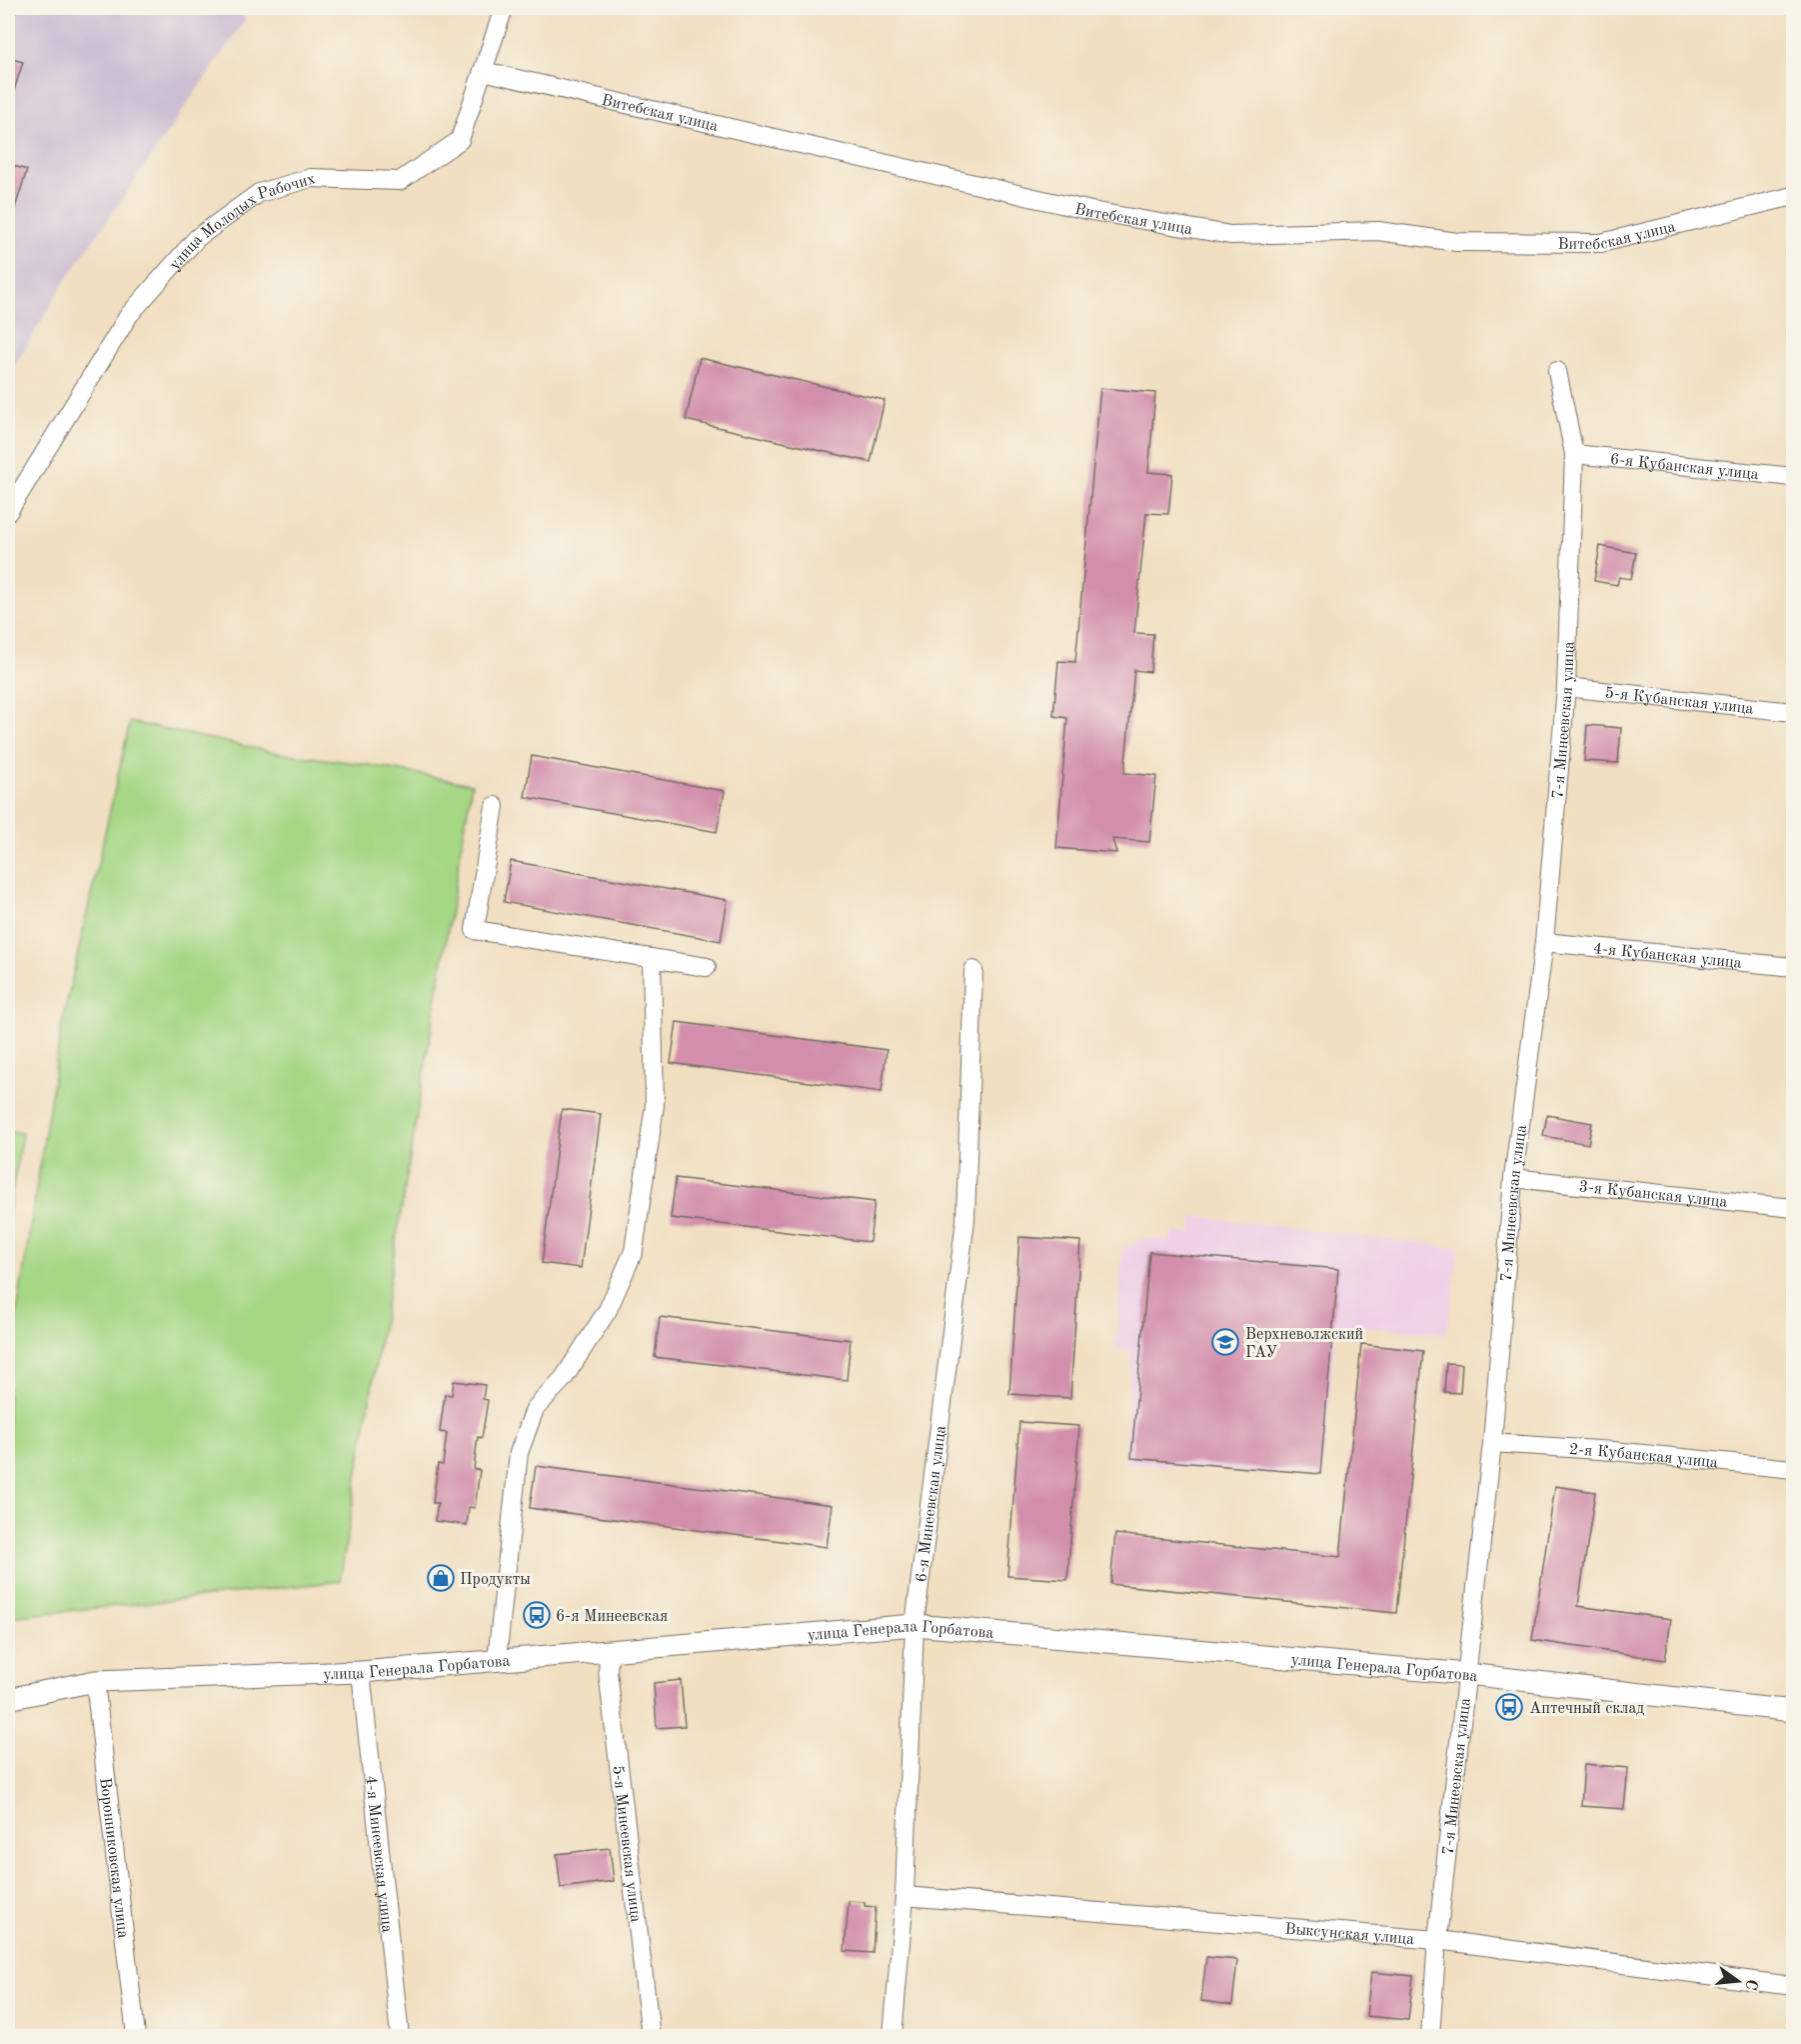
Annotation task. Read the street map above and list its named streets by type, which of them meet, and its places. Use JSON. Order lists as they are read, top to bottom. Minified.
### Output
{"streets":{"street":["Витебская улица","улица Молодых Рабочих","6-я Кубанская улица","5-я Кубанская улица","7-я Минеевская улица","4-я Кубанская улица","3-я Кубанская улица","2-я Кубанская улица","6-я Минеевская улица","улица Генерала Горбатова","5-я Минеевская улица","4-я Минеевская улица","Воронниковская улица","Выксунская улица"]},"crossings":[["Витебская улица","улица Молодых Рабочих"],["6-я Кубанская улица","7-я Минеевская улица"],["5-я Кубанская улица","7-я Минеевская улица"],["7-я Минеевская улица","4-я Кубанская улица"],["7-я Минеевская улица","3-я Кубанская улица"],["7-я Минеевская улица","2-я Кубанская улица"],["7-я Минеевская улица","улица Генерала Горбатова"],["7-я Минеевская улица","Выксунская улица"],["6-я Минеевская улица","улица Генерала Горбатова"],["6-я Минеевская улица","Выксунская улица"],["улица Генерала Горбатова","5-я Минеевская улица"],["улица Генерала Горбатова","4-я Минеевская улица"],["улица Генерала Горбатова","Воронниковская улица"]],"places":{"school or university":["Верхневолжский ГАУ"],"shop":["Продукты"],"bus stop":["6-я Минеевская","Аптечный склад"]},"north":"right"}
